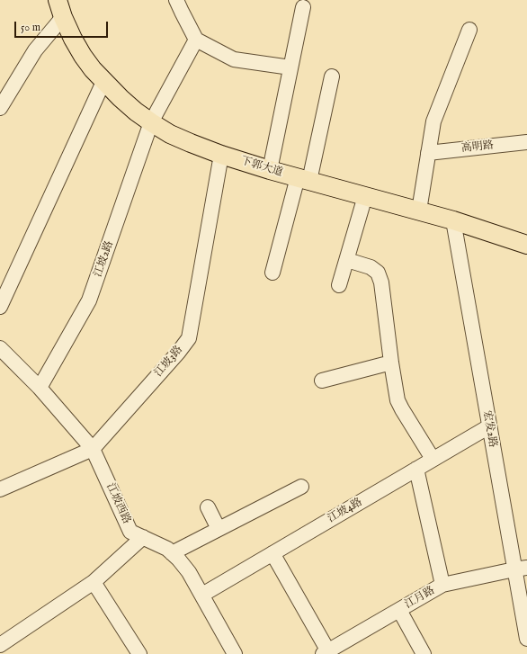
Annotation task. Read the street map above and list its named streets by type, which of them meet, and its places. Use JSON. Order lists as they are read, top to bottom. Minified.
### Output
{"streets":{"main road":["下郭大道"],"street":["高明路","江坡2路","江坡3路","宏发2路","江坡西路","江坡4路","江月路"]},"crossings":[["下郭大道","江坡2路"],["下郭大道","江坡3路"],["下郭大道","宏发2路"],["江坡2路","江坡西路"],["江坡3路","江坡西路"],["宏发2路","江坡4路"],["宏发2路","江月路"],["江坡西路","江坡4路"]],"scale_bar":"50 m"}
